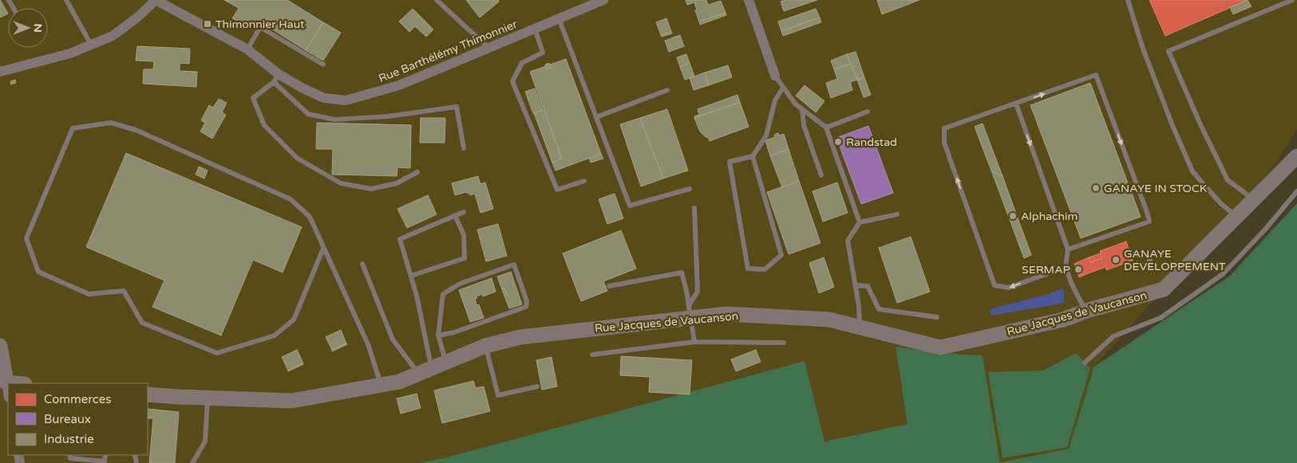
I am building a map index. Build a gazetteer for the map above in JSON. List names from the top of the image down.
{
  "streets": {
    "street": ["Rue Barthélémy Thimonnier", "Rue Jacques de Vaucanson"]
  },
  "places": {
    "transit": ["Thimonnier Haut"],
    "other": [
      "Randstad",
      "GANAYE IN STOCK",
      "Alphachim",
      "GANAYE DEVELOPPEMENT",
      "SERMAP"
    ]
  },
  "legend": ["Commerces", "Bureaux", "Industrie"],
  "north": "right"
}
